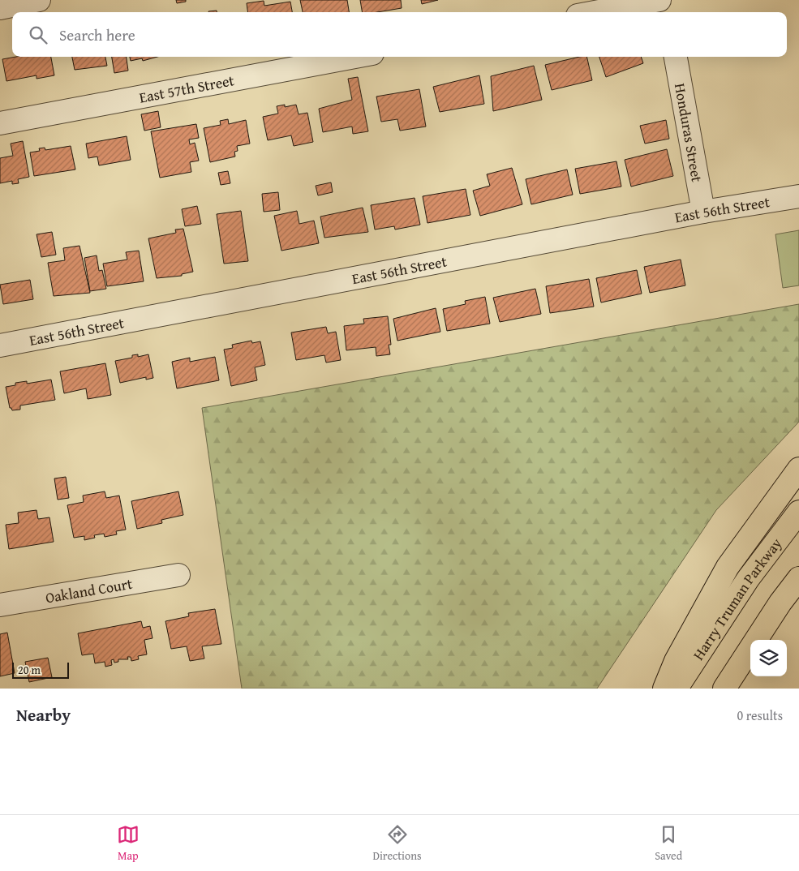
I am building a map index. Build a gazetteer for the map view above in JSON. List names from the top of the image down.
{
  "streets": {
    "highway": ["Harry Truman Parkway"],
    "street": [
      "East 57th Street",
      "Honduras Street",
      "East 56th Street",
      "Oakland Court"
    ]
  },
  "crossings": [
    ["Honduras Street", "East 56th Street"]
  ],
  "scale_bar": "20 m",
  "page": {
    "search": "Search here",
    "scale": "20 m",
    "heading": ["Nearby", "0 results"],
    "nav": ["Map", "Directions", "Saved"]
  }
}
